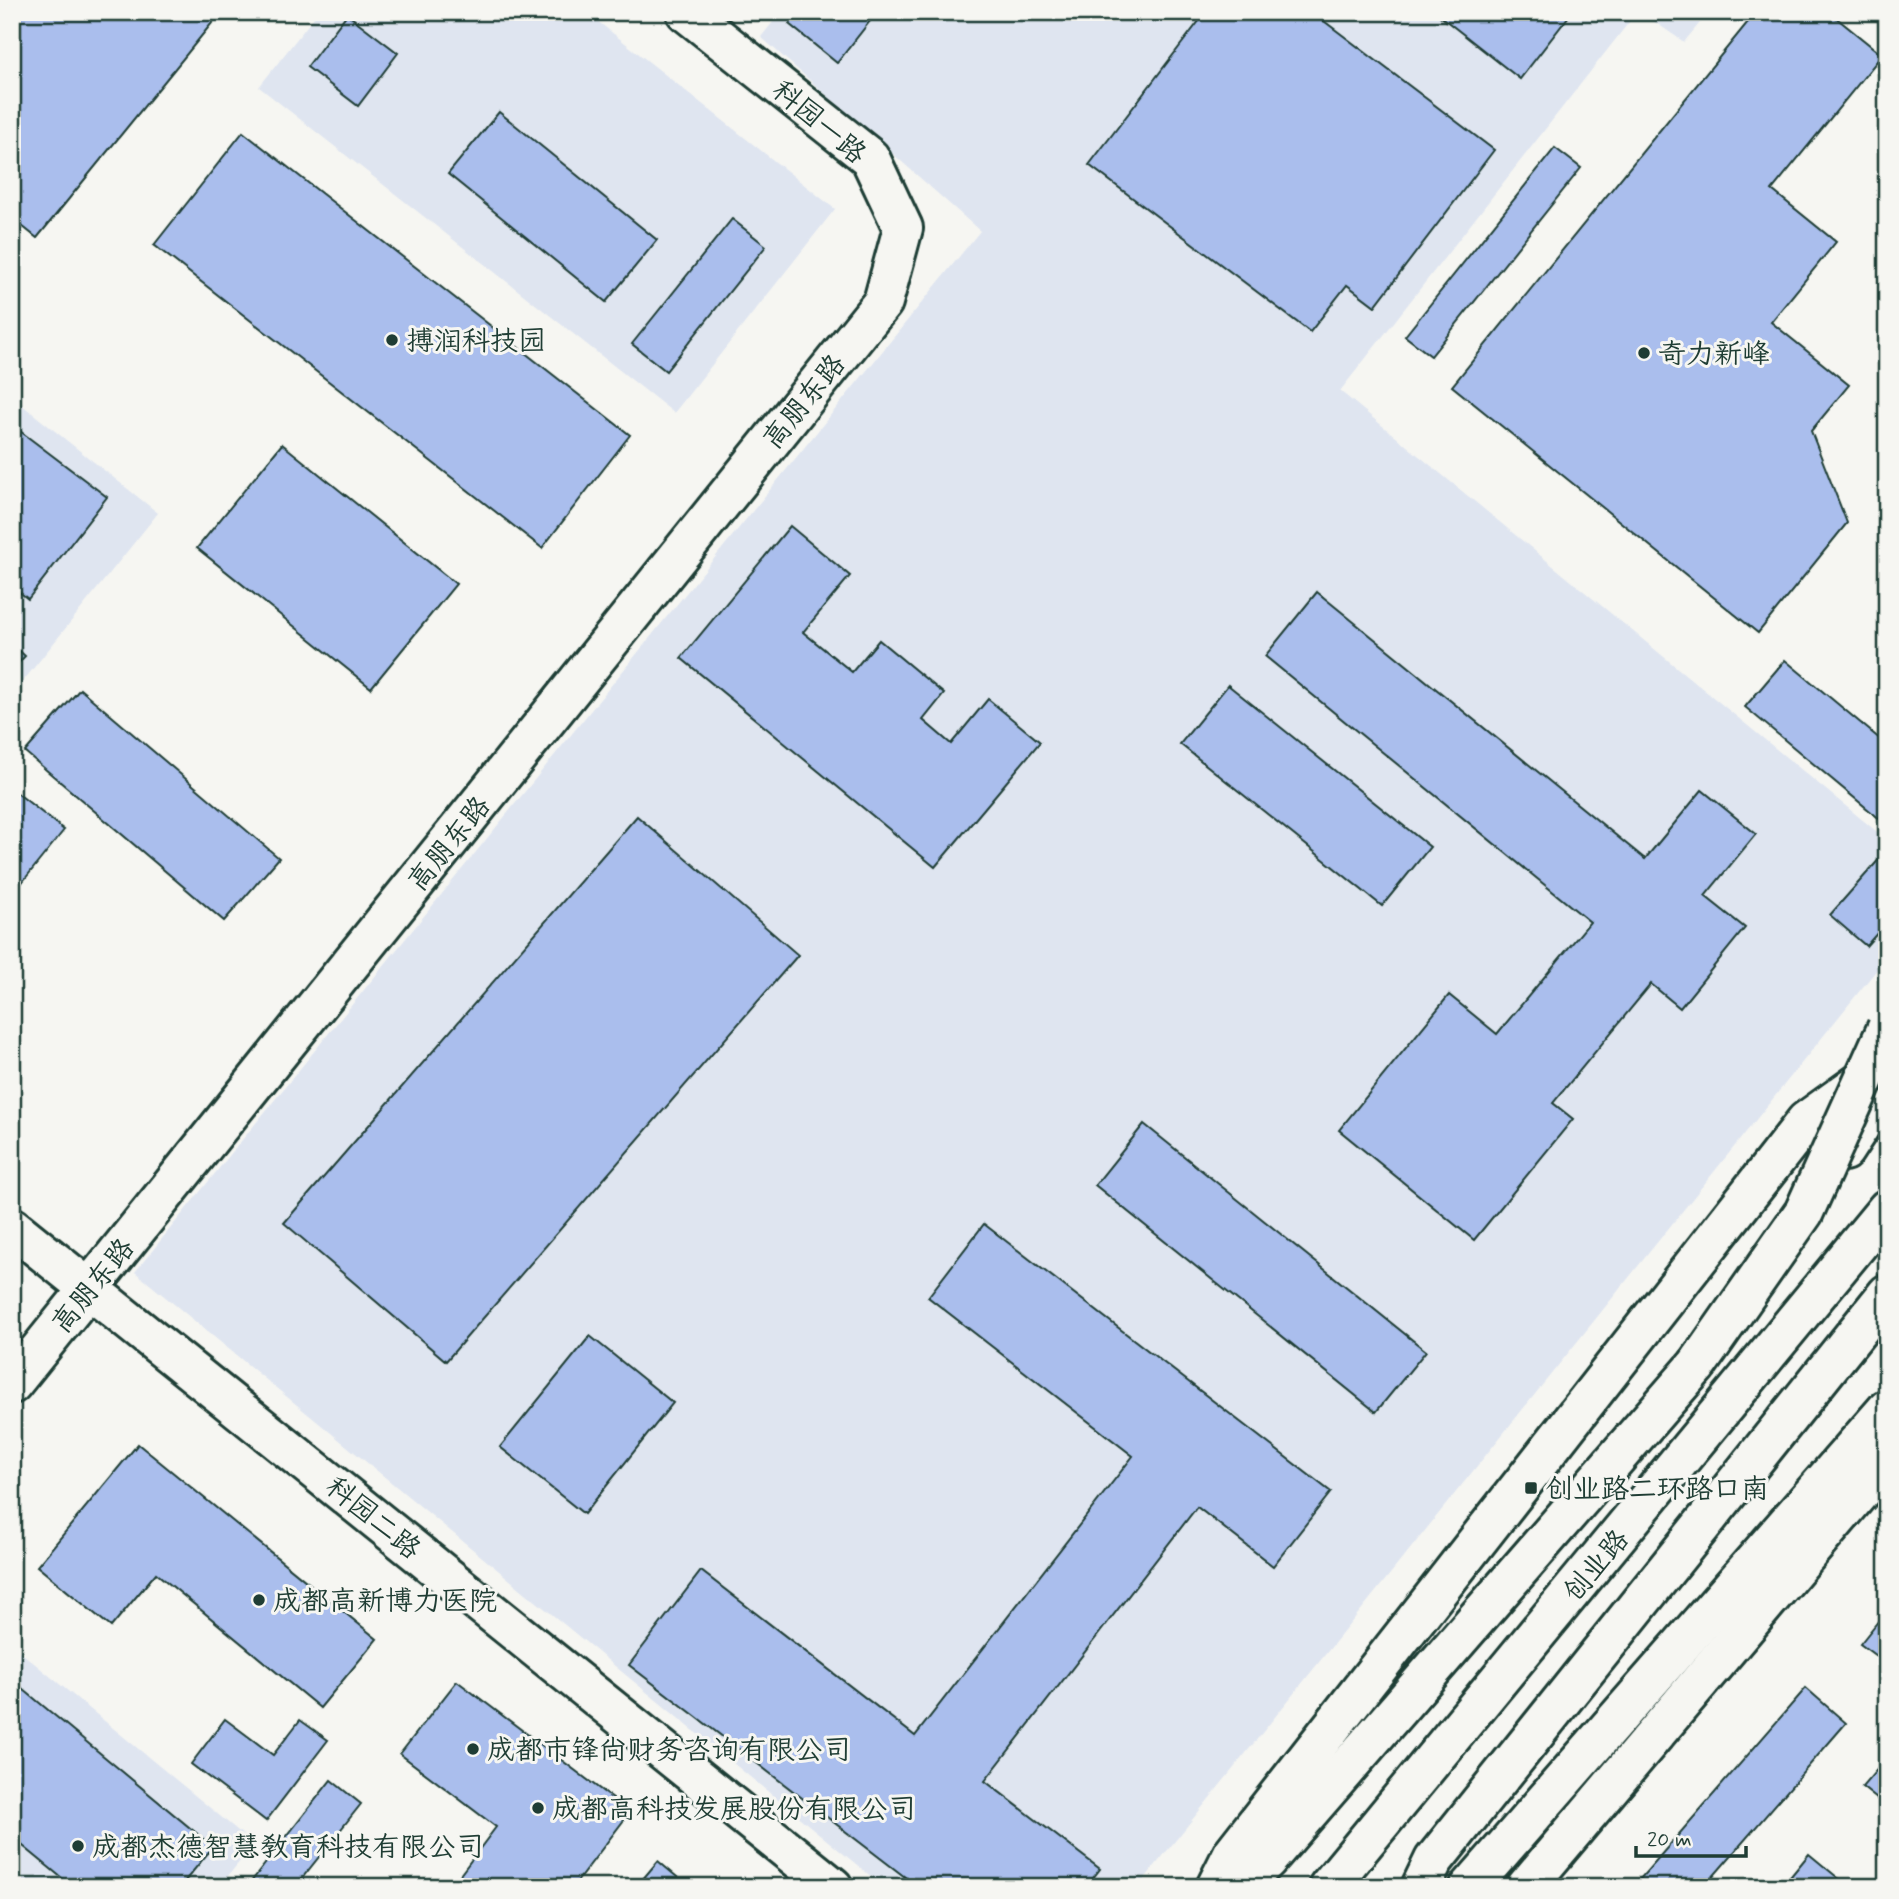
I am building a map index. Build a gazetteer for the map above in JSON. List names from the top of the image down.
{
  "streets": {
    "main road": [
      "科园一路",
      "高朋东路",
      "科园二路",
      "创业路"
    ]
  },
  "crossings": [
    ["科园一路", "高朋东路"],
    ["高朋东路", "科园二路"]
  ],
  "places": {
    "other": [
      "搏润科技园",
      "奇力新峰",
      "成都高新博力医院",
      "成都市锋尚财务咨询有限公司",
      "成都高科技发展股份有限公司",
      "成都杰德智慧教育科技有限公司"
    ],
    "transit": ["创业路二环路口南"]
  },
  "scale_bar": "20 m"
}
